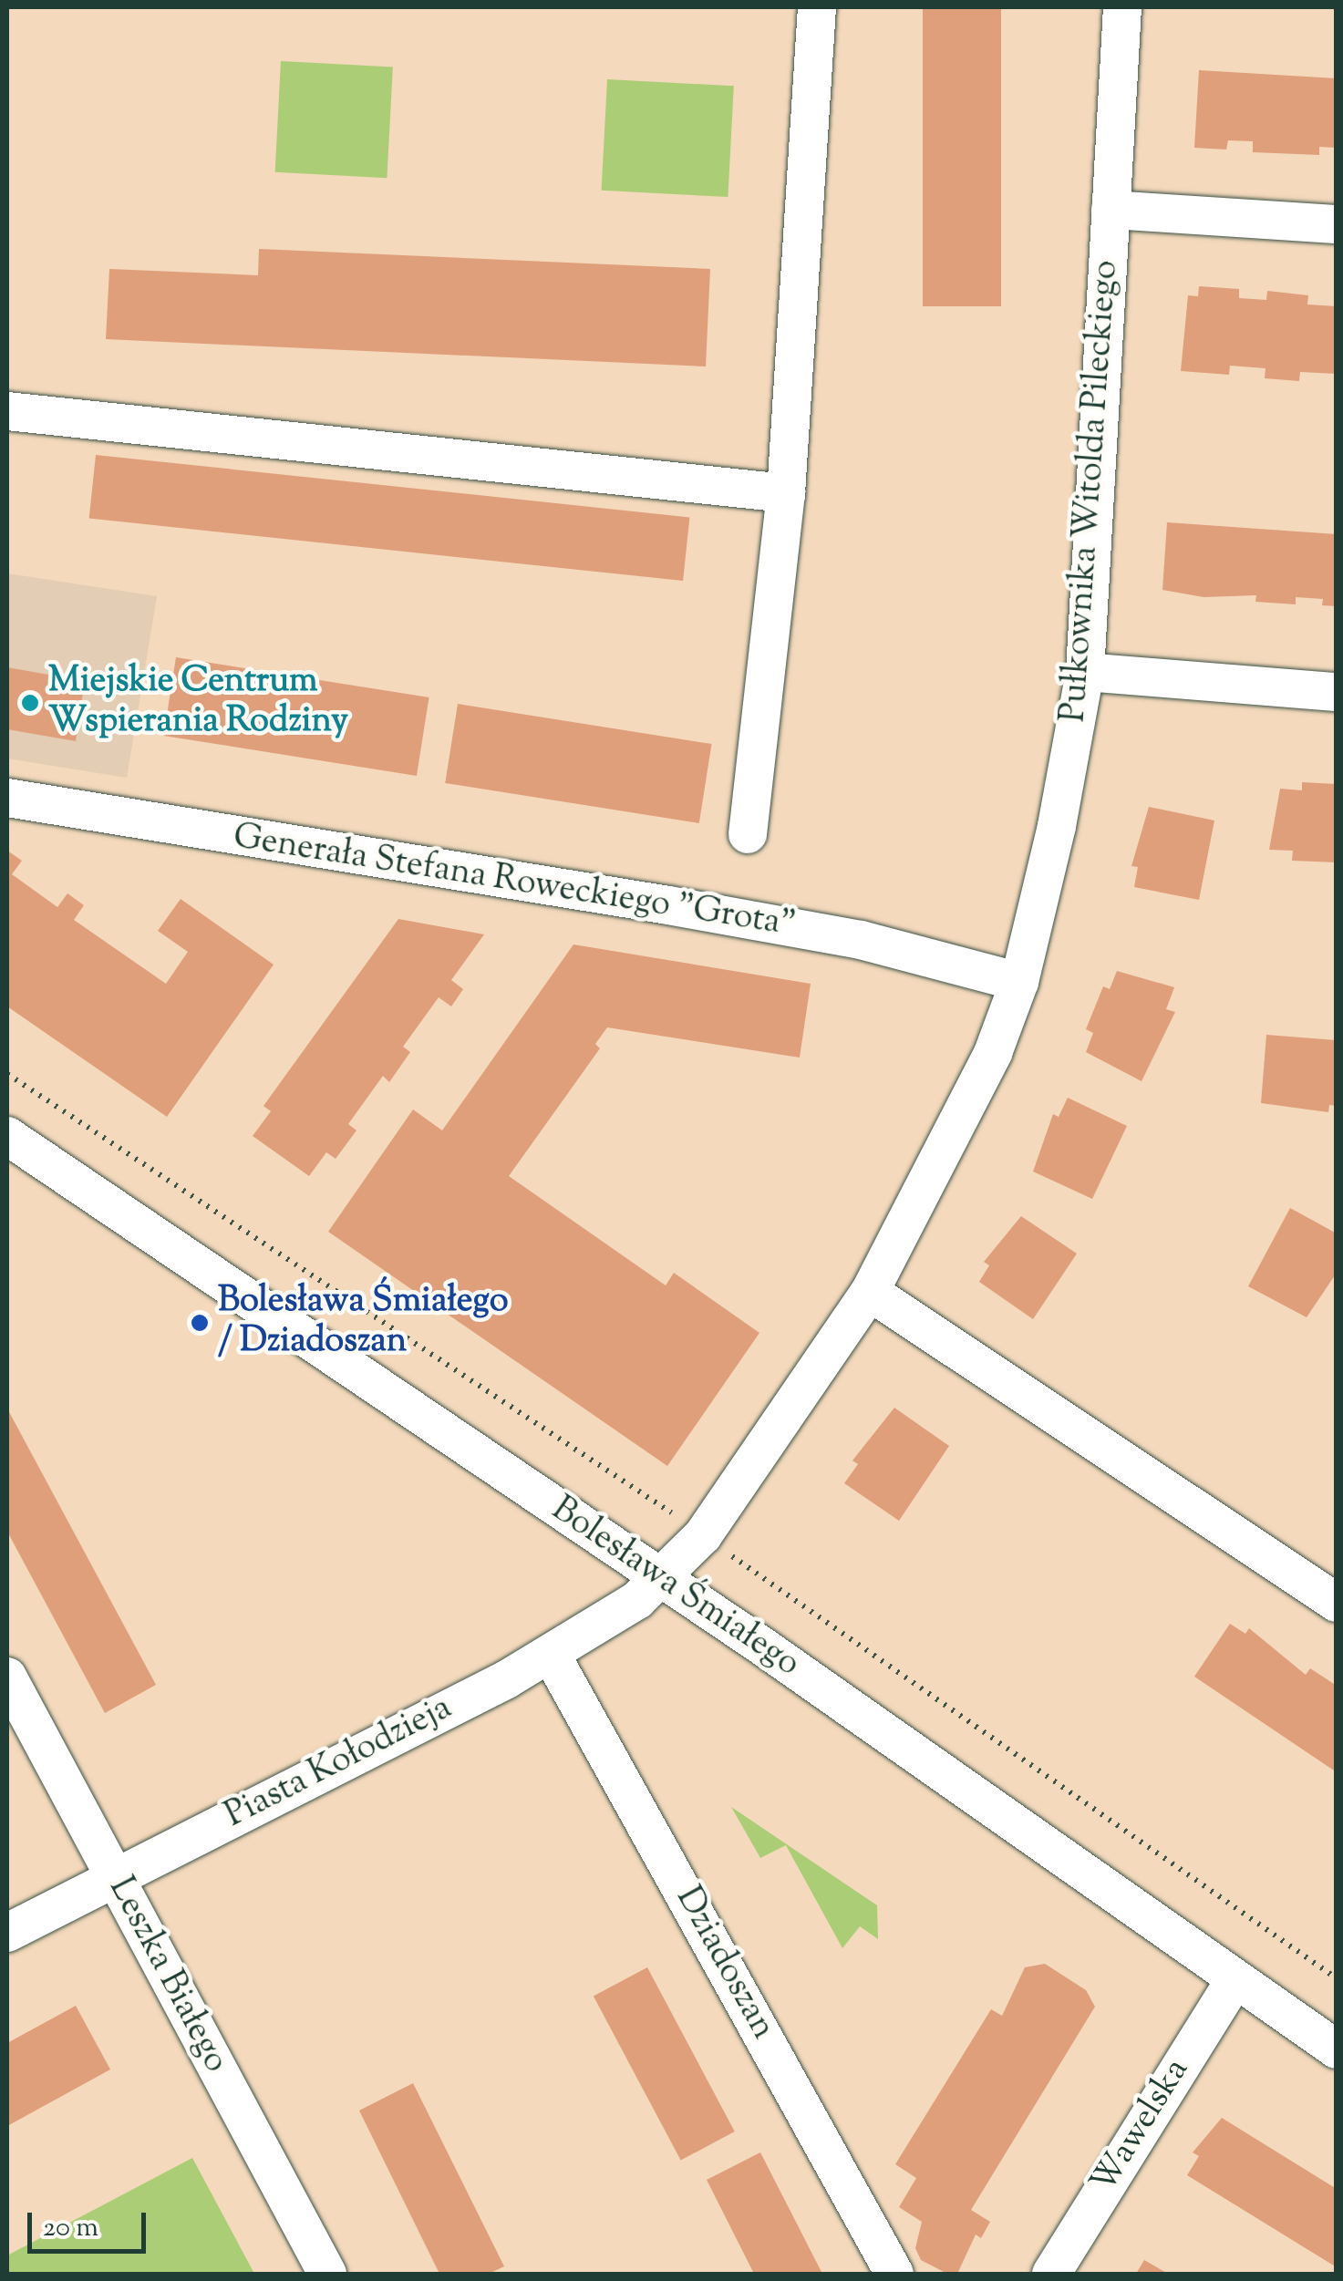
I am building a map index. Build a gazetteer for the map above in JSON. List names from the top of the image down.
{
  "streets": {
    "street": [
      "Pułkownika Witolda Pileckiego",
      "Generała Stefana Roweckiego \"Grota\"",
      "Bolesława Śmiałego",
      "Piasta Kołodzieja",
      "Dziadoszan",
      "Leszka Białego",
      "Wawelska"
    ]
  },
  "crossings": [
    ["Pułkownika Witolda Pileckiego", "Generała Stefana Roweckiego \"Grota\""],
    ["Pułkownika Witolda Pileckiego", "Bolesława Śmiałego"],
    ["Pułkownika Witolda Pileckiego", "Piasta Kołodzieja"],
    ["Bolesława Śmiałego", "Piasta Kołodzieja"],
    ["Bolesława Śmiałego", "Wawelska"],
    ["Piasta Kołodzieja", "Dziadoszan"],
    ["Piasta Kołodzieja", "Leszka Białego"]
  ],
  "places": ["Miejskie Centrum Wspierania Rodziny", "Bolesława Śmiałego / Dziadoszan"],
  "scale_bar": "20 m"
}
